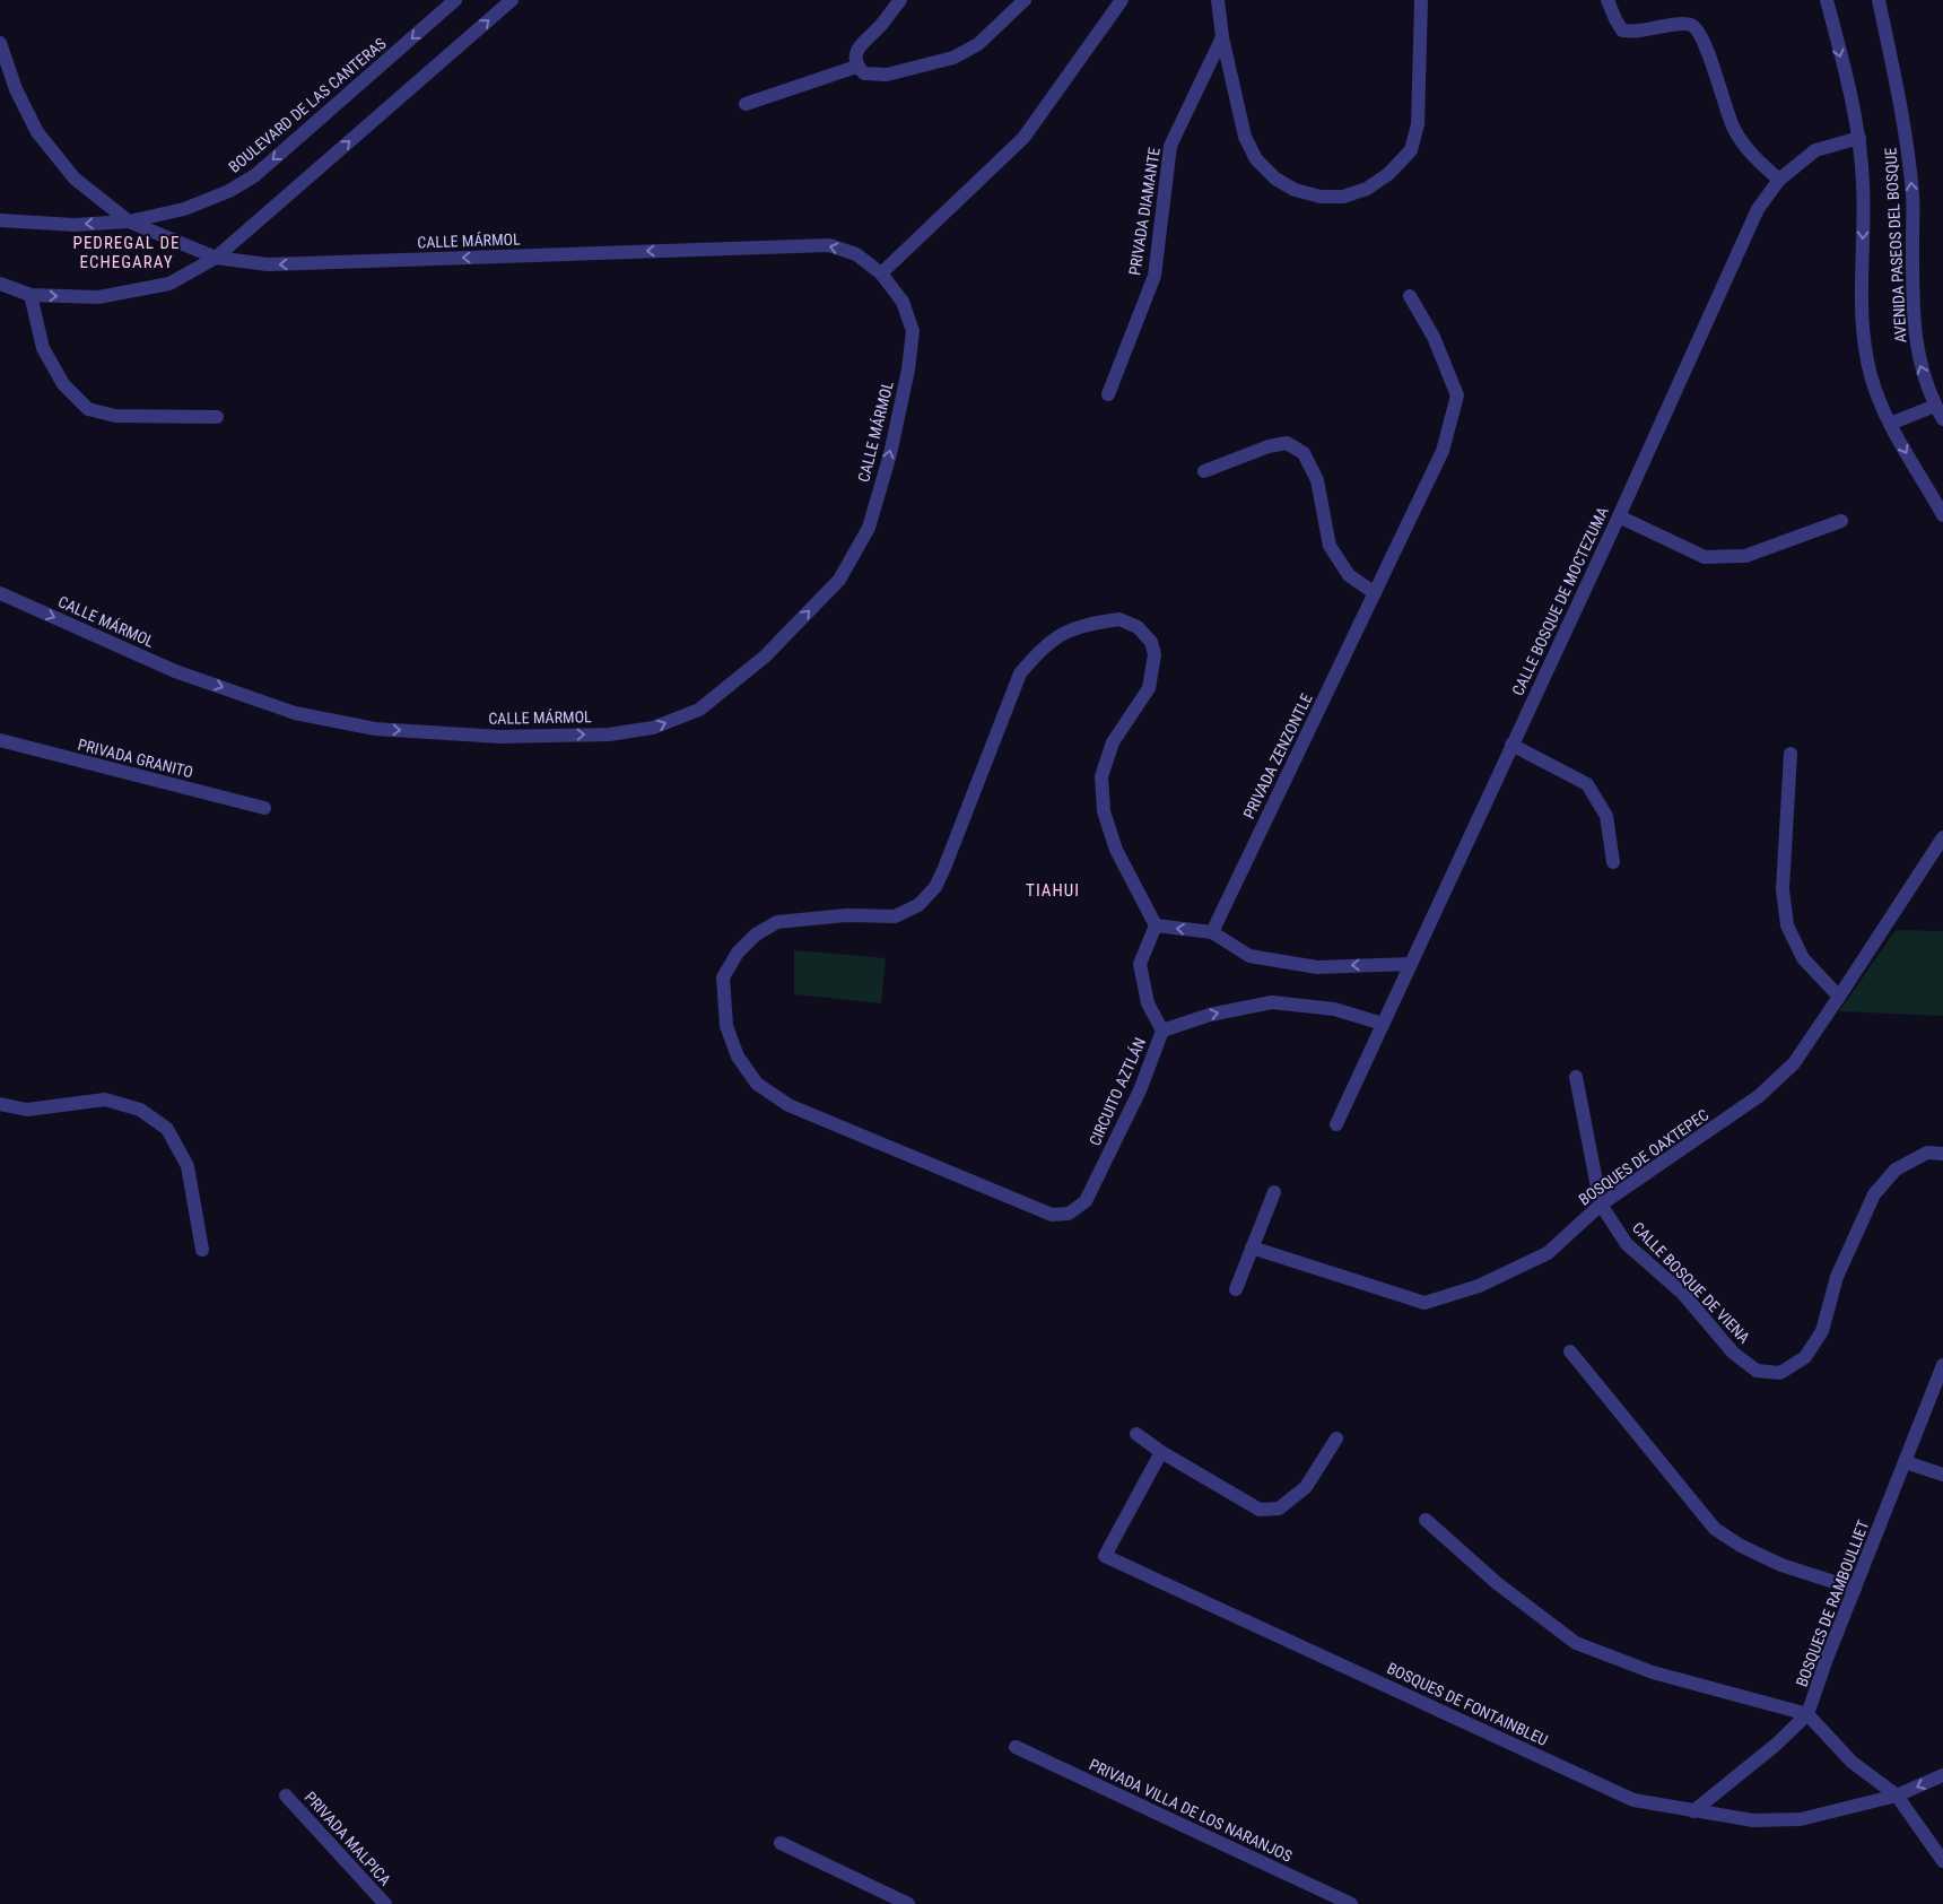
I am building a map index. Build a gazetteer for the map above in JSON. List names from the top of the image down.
{
  "streets": {
    "street": [
      "BOULEVARD DE LAS CANTERAS",
      "PRIVADA DIAMANTE",
      "CALLE MÁRMOL",
      "AVENIDA PASEOS DEL BOSQUE",
      "CALLE BOSQUE DE MOCTEZUMA",
      "PRIVADA ZENZONTLE",
      "PRIVADA GRANITO",
      "CIRCUITO AZTLÁN",
      "BOSQUES DE OAXTEPEC",
      "CALLE BOSQUE DE VIENA",
      "BOSQUES DE RAMBOULLIET",
      "BOSQUES DE FONTAINBLEU",
      "PRIVADA VILLA DE LOS NARANJOS",
      "PRIVADA MALPICA"
    ]
  },
  "crossings": [
    ["BOULEVARD DE LAS CANTERAS", "CALLE MÁRMOL"],
    ["AVENIDA PASEOS DEL BOSQUE", "CALLE BOSQUE DE MOCTEZUMA"],
    ["BOSQUES DE OAXTEPEC", "CALLE BOSQUE DE VIENA"],
    ["BOSQUES DE RAMBOULLIET", "BOSQUES DE FONTAINBLEU"]
  ],
  "districts": ["PEDREGAL DE ECHEGARAY", "TIAHUI"]
}
